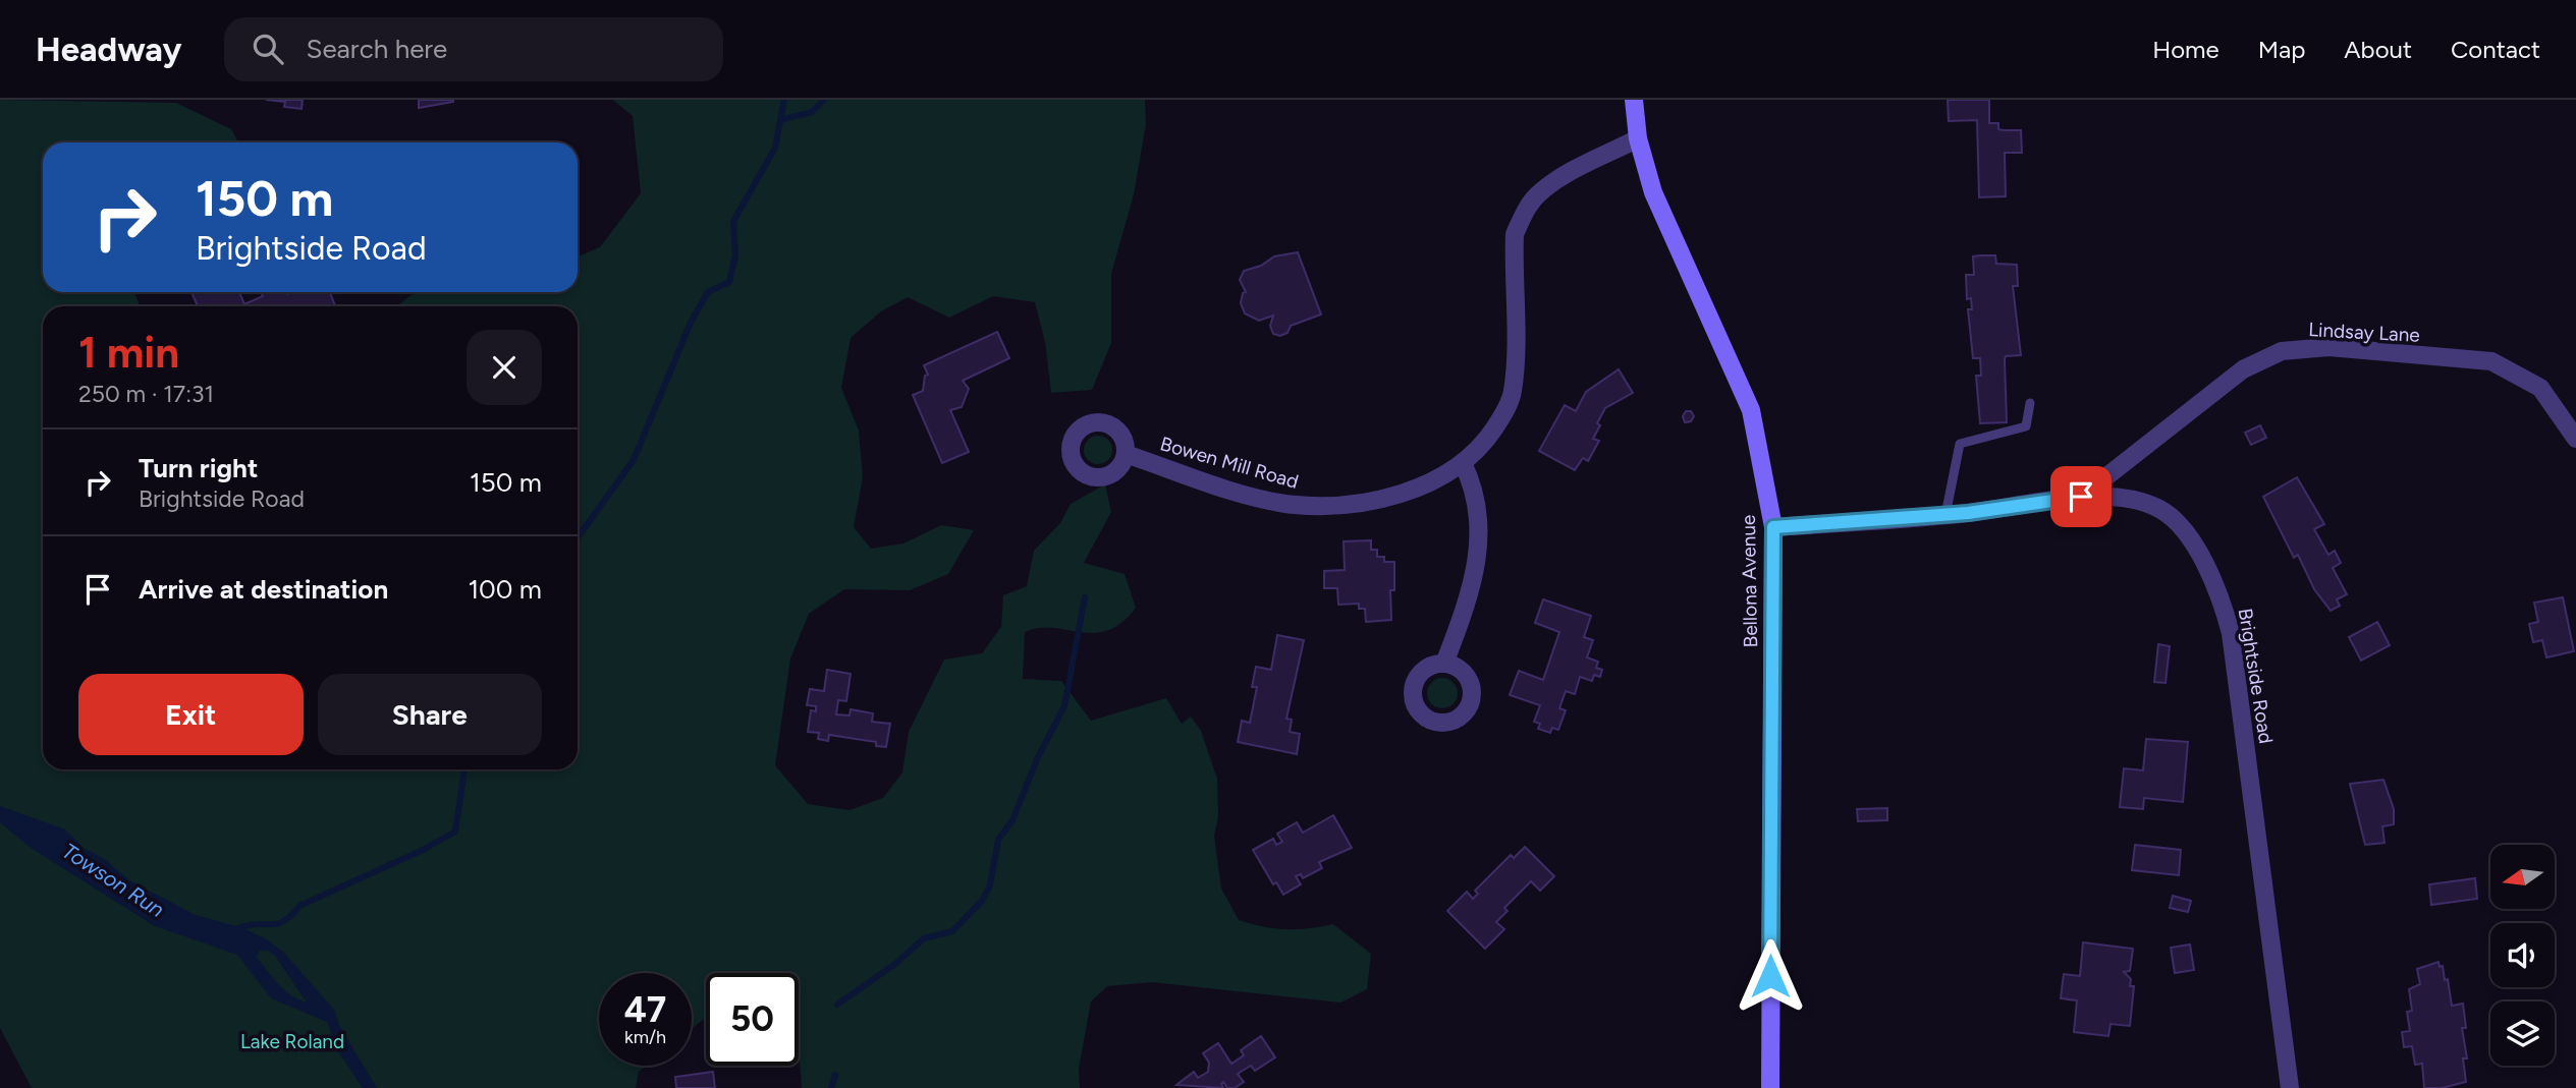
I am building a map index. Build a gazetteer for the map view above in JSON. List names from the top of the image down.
{
  "streets": {
    "main road": ["Bellona Avenue"],
    "street": ["Lindsay Lane", "Bowen Mill Road", "Brightside Road"]
  },
  "crossings": [
    ["Lindsay Lane", "Brightside Road"],
    ["Bowen Mill Road", "Bellona Avenue"],
    ["Bellona Avenue", "Brightside Road"]
  ],
  "water": ["Towson Run"],
  "parks": ["Lake Roland"],
  "north": "left",
  "page": {
    "header": "Headway",
    "search": "Search here",
    "nav": [
      "Home",
      "Map",
      "About",
      "Contact"
    ],
    "turn": ["150 m", "Brightside Road"],
    "heading": ["1 min", "250 m · 17:31"],
    "list": [
      {
        "name": "Turn right",
        "note": "Brightside Road",
        "value": "150 m"
      },
      {
        "name": "Arrive at destination",
        "value": "100 m"
      }
    ],
    "buttons": ["Exit", "Share"],
    "speed": "47 km/h",
    "limit": "50"
  }
}
